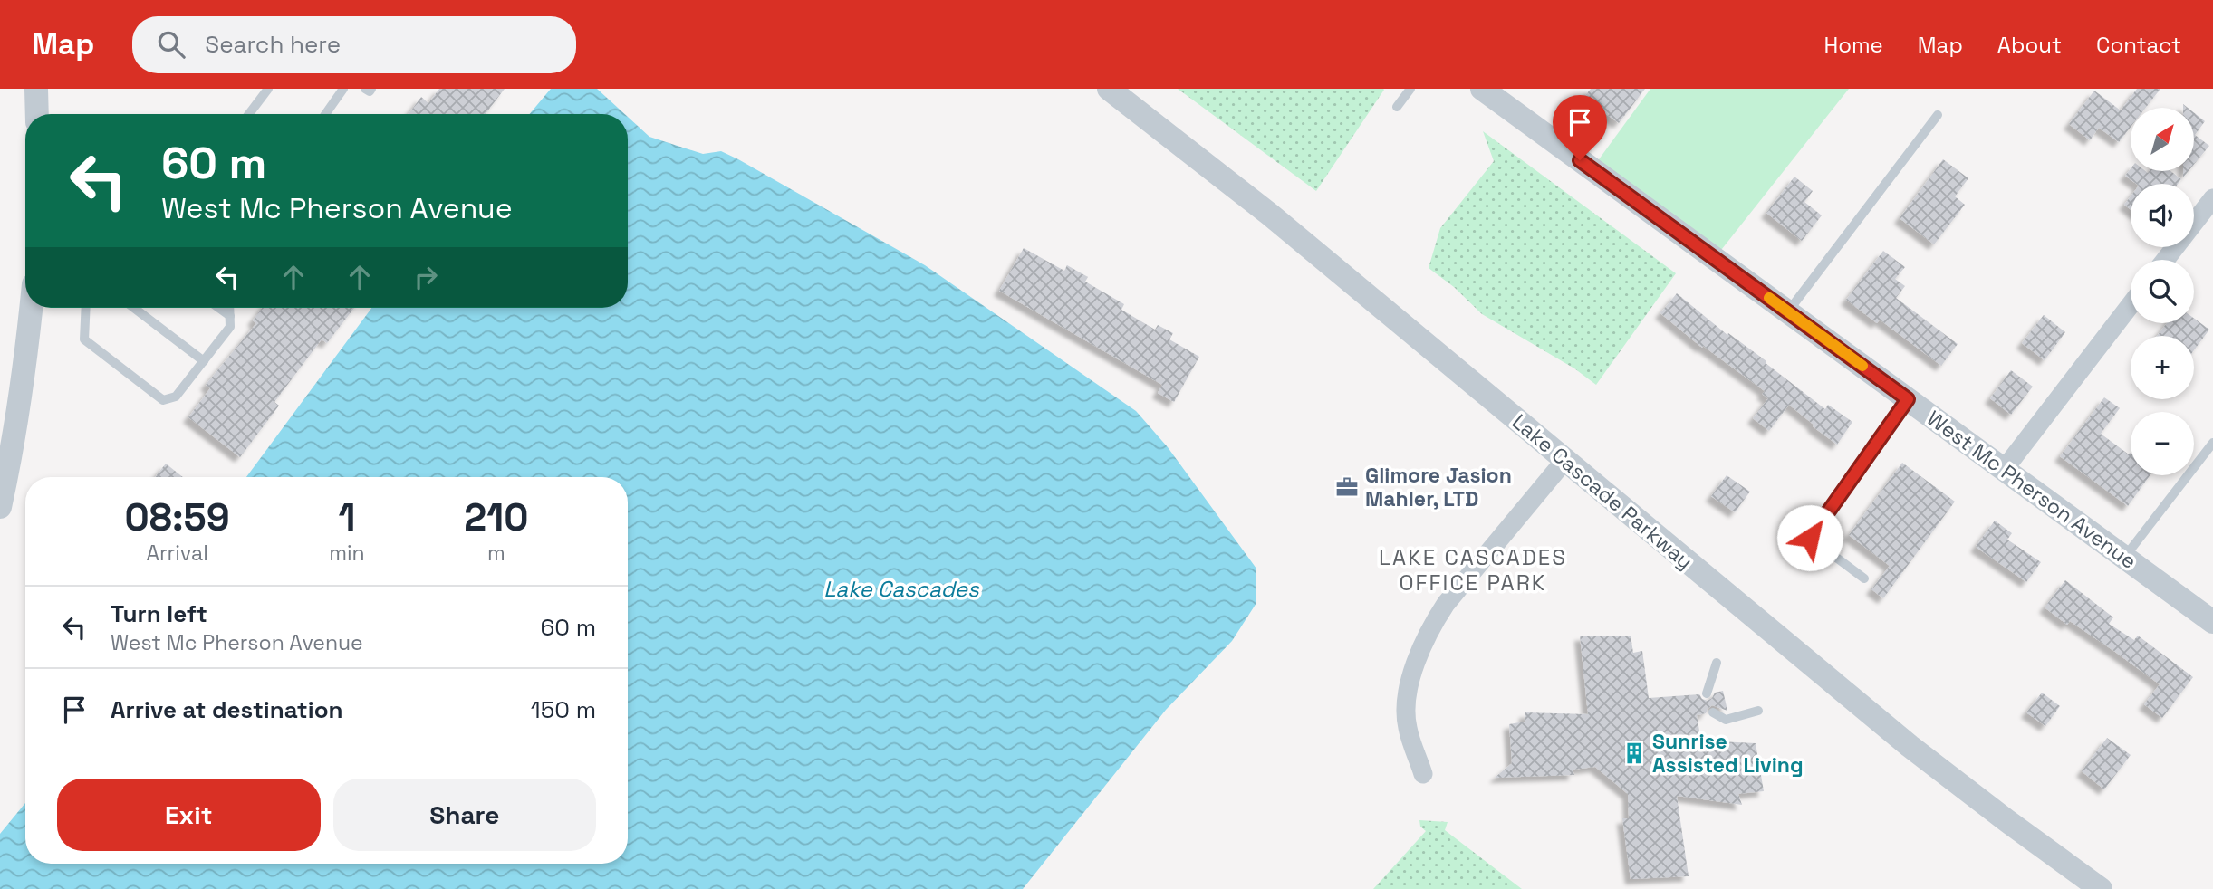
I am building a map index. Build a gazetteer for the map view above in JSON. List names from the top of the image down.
{
  "streets": {
    "street": ["West Mc Pherson Avenue", "Lake Cascade Parkway"]
  },
  "districts": ["LAKE CASCADES OFFICE PARK"],
  "water": ["Lake Cascades"],
  "places": {
    "office": ["Glimore Jasion Mahler, LTD"],
    "building": ["Sunrise Assisted Living"]
  },
  "north": "top right",
  "page": {
    "header": "Map",
    "search": "Search here",
    "nav": [
      "Home",
      "Map",
      "About",
      "Contact"
    ],
    "map_buttons": ["+", "−"],
    "turn": ["60 m", "West Mc Pherson Avenue"],
    "eta": [
      "08:59",
      "Arrival",
      "1",
      "min",
      "210",
      "m"
    ],
    "list": [
      {
        "name": "Turn left",
        "note": "West Mc Pherson Avenue",
        "value": "60 m"
      },
      {
        "name": "Arrive at destination",
        "value": "150 m"
      }
    ],
    "buttons": ["Exit", "Share"]
  }
}
